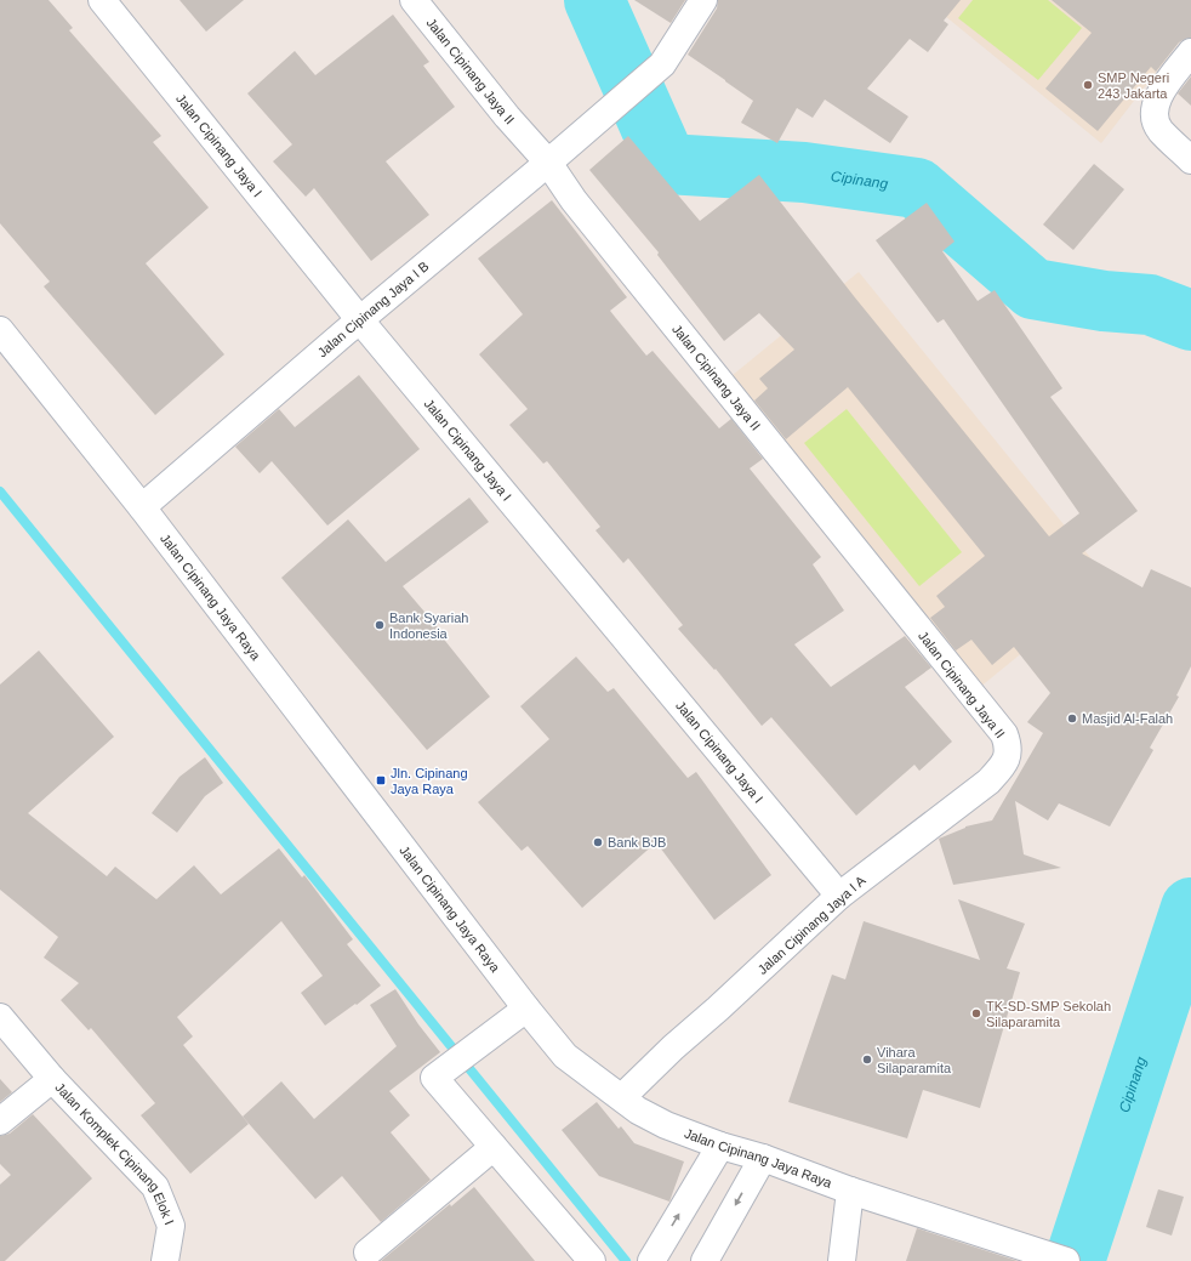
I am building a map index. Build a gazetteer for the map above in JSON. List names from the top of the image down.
{
  "streets": {
    "street": [
      "Jalan Cipinang Jaya II",
      "Jalan Cipinang Jaya I",
      "Jalan Cipinang Jaya I B",
      "Jalan Cipinang Jaya Raya",
      "Jalan Cipinang Jaya I A",
      "Jalan Komplek Cipinang Elok I"
    ]
  },
  "crossings": [
    ["Jalan Cipinang Jaya II", "Jalan Cipinang Jaya I B"],
    ["Jalan Cipinang Jaya II", "Jalan Cipinang Jaya I A"],
    ["Jalan Cipinang Jaya I", "Jalan Cipinang Jaya I B"],
    ["Jalan Cipinang Jaya I", "Jalan Cipinang Jaya I A"],
    ["Jalan Cipinang Jaya I B", "Jalan Cipinang Jaya Raya"],
    ["Jalan Cipinang Jaya Raya", "Jalan Cipinang Jaya I A"]
  ],
  "water": ["Cipinang"],
  "places": {
    "other": [
      "SMP Negeri 243 Jakarta",
      "Bank Syariah Indonesia",
      "Masjid Al-Falah",
      "Bank BJB",
      "TK-SD-SMP Sekolah Silaparamita",
      "Vihara Silaparamita"
    ],
    "transit": ["Jln. Cipinang Jaya Raya"]
  }
}
